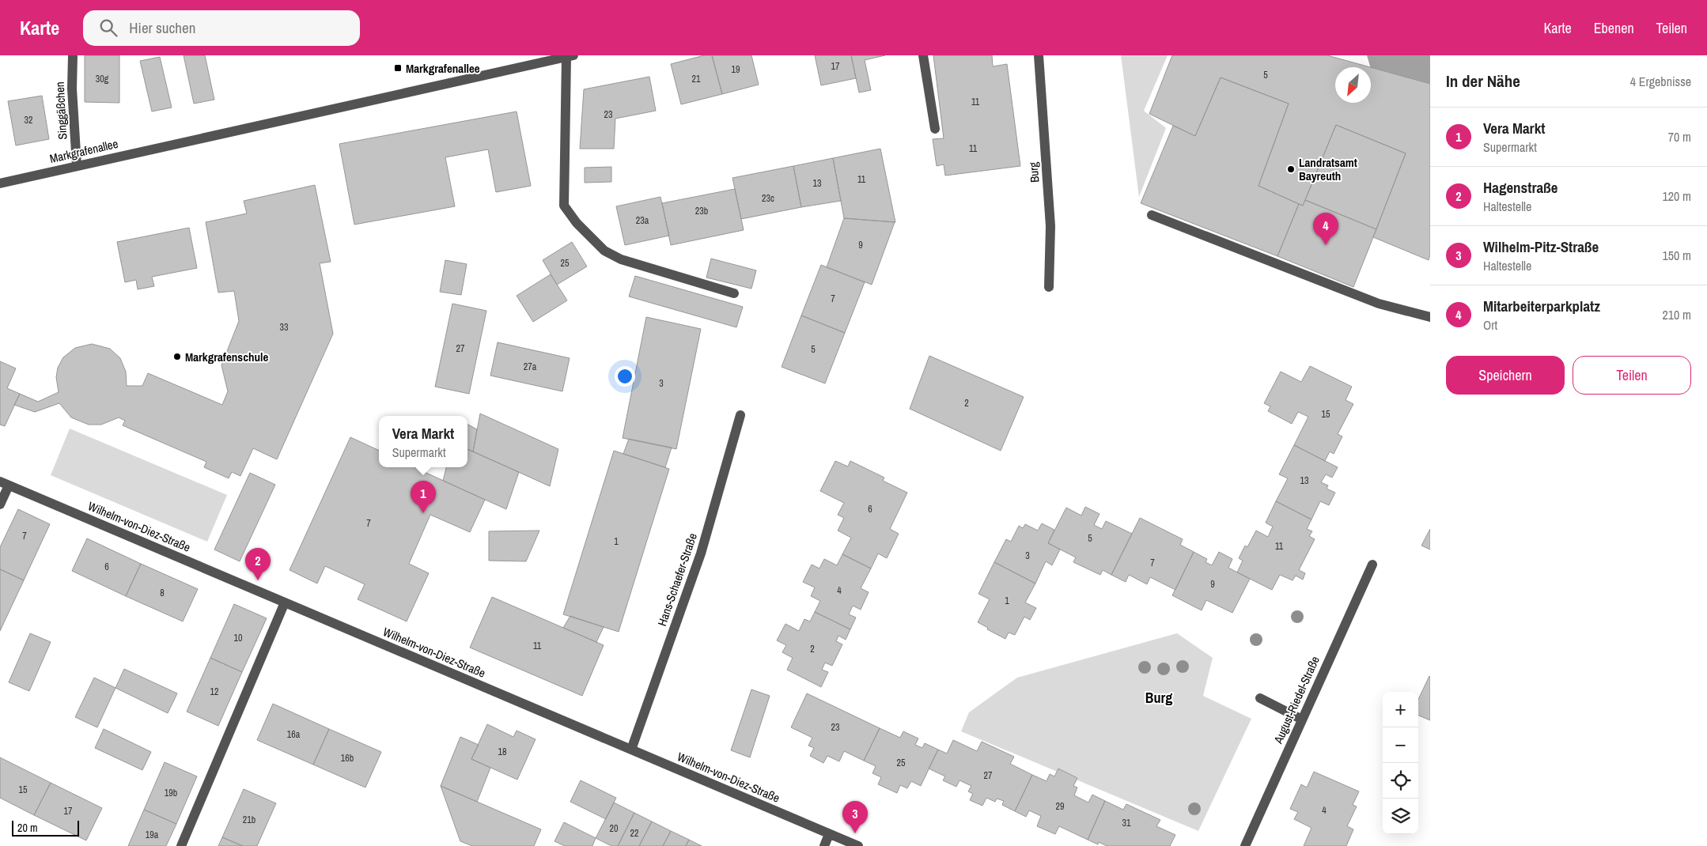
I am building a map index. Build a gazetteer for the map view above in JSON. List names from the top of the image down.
{
  "streets": {
    "street": [
      "Singgäßchen",
      "Markgrafenallee",
      "Burg",
      "Wilhelm-von-Diez-Straße",
      "Hans-Schaefer-Straße",
      "August-Riedel-Straße"
    ]
  },
  "crossings": [
    ["Singgäßchen", "Markgrafenallee"],
    ["Wilhelm-von-Diez-Straße", "Hans-Schaefer-Straße"]
  ],
  "districts": ["Burg"],
  "places": {
    "transit": ["Markgrafenallee"],
    "other": ["Landratsamt Bayreuth", "Markgrafenschule"]
  },
  "house_numbers": [
    "17",
    "19",
    "5",
    "30g",
    "21",
    "11",
    "23",
    "32",
    "11",
    "11",
    "13",
    "23c",
    "23b",
    "23a",
    "9",
    "25",
    "7",
    "33",
    "27",
    "5",
    "27a",
    "3",
    "2",
    "15",
    "13",
    "6",
    "7",
    "7",
    "5",
    "1",
    "11",
    "3",
    "7",
    "6",
    "9",
    "4",
    "8",
    "1",
    "10",
    "11",
    "2",
    "12",
    "23",
    "16a",
    "18",
    "16b",
    "25",
    "27",
    "15",
    "19b",
    "29",
    "4",
    "17",
    "21b",
    "31",
    "20",
    "22",
    "19a"
  ],
  "scale_bar": "20 m",
  "north": "bottom left",
  "page": {
    "header": "Karte",
    "search": "Hier suchen",
    "nav": ["Karte", "Ebenen", "Teilen"],
    "heading": ["In der Nähe", "4 Ergebnisse"],
    "list": [
      {
        "mark": "1",
        "name": "Vera Markt",
        "note": "Supermarkt",
        "value": "70 m"
      },
      {
        "mark": "2",
        "name": "Hagenstraße",
        "note": "Haltestelle",
        "value": "120 m"
      },
      {
        "mark": "3",
        "name": "Wilhelm-Pitz-Straße",
        "note": "Haltestelle",
        "value": "150 m"
      },
      {
        "mark": "4",
        "name": "Mitarbeiterparkplatz",
        "note": "Ort",
        "value": "210 m"
      }
    ],
    "pins": [
      "4",
      "1",
      "2",
      "3"
    ],
    "buttons": ["Speichern", "Teilen"],
    "popup": ["Vera Markt", "Supermarkt"],
    "map_buttons": ["+", "−"],
    "scale": "20 m"
  }
}
